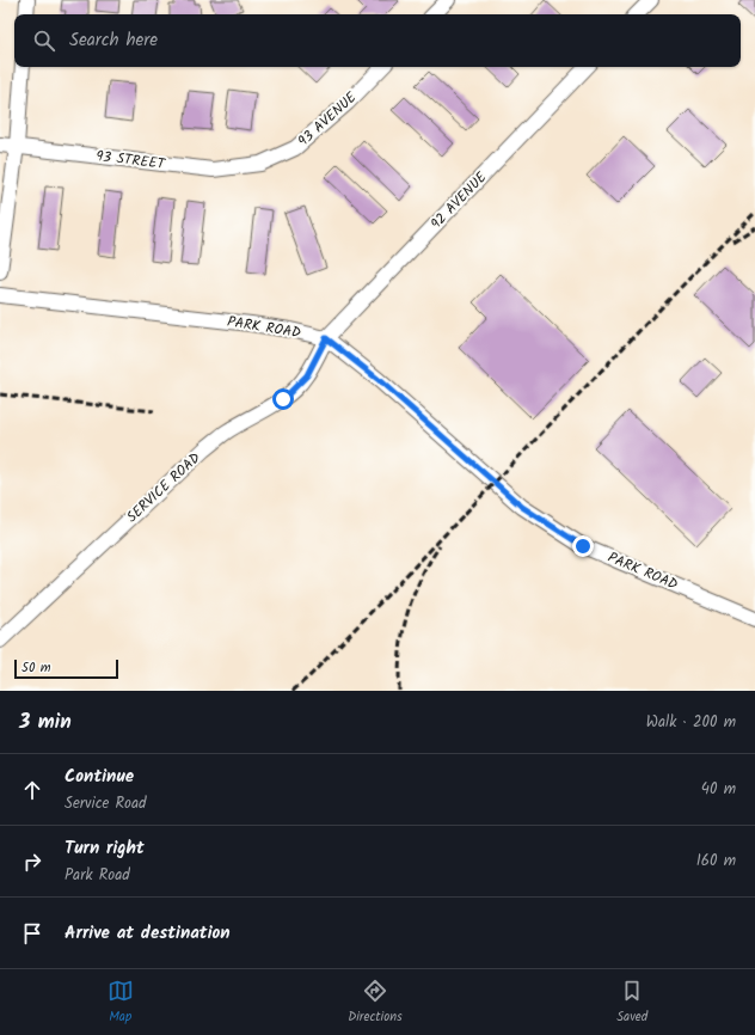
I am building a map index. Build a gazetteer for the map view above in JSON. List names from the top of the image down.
{
  "streets": {
    "street": [
      "93 AVENUE",
      "93 STREET",
      "92 AVENUE",
      "PARK ROAD",
      "SERVICE ROAD"
    ]
  },
  "crossings": [
    ["93 AVENUE", "93 STREET"],
    ["92 AVENUE", "PARK ROAD"],
    ["92 AVENUE", "SERVICE ROAD"],
    ["PARK ROAD", "SERVICE ROAD"]
  ],
  "scale_bar": "50 m",
  "page": {
    "search": "Search here",
    "scale": "50 m",
    "heading": ["3 min", "Walk · 200 m"],
    "list": [
      ["Continue", "Service Road", "40 m"],
      ["Turn right", "Park Road", "160 m"],
      "Arrive at destination"
    ],
    "nav": ["Map", "Directions", "Saved"]
  }
}
